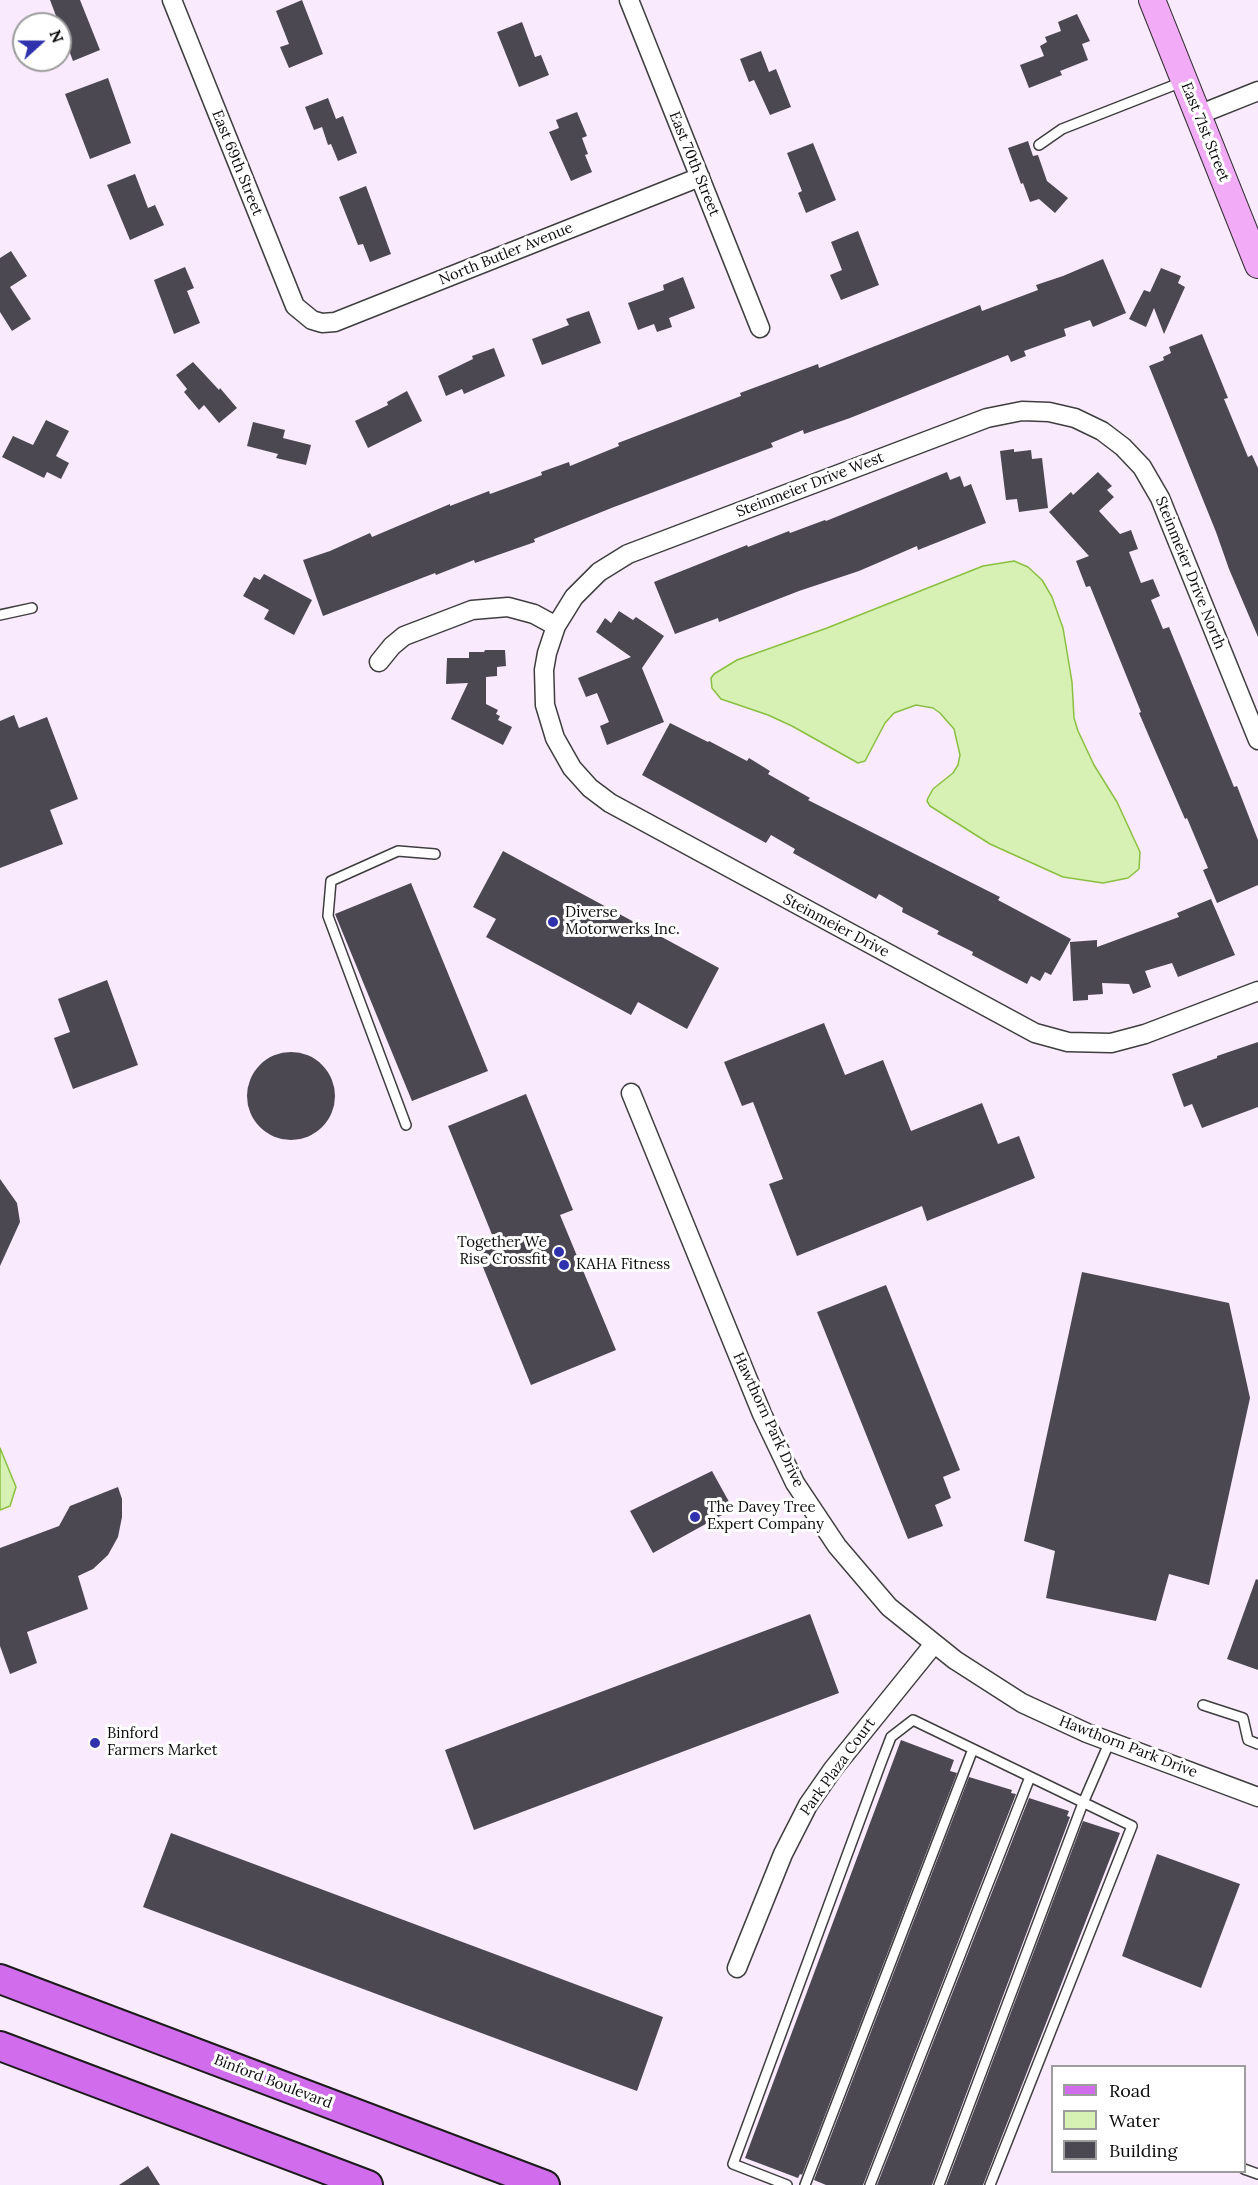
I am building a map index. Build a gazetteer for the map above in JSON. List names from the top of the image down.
{
  "streets": {
    "main road": ["East 71st Street", "Binford Boulevard"],
    "street": [
      "East 69th Street",
      "East 70th Street",
      "North Butler Avenue",
      "Steinmeier Drive West",
      "Steinmeier Drive North",
      "Steinmeier Drive",
      "Hawthorn Park Drive",
      "Park Plaza Court"
    ]
  },
  "crossings": [
    ["East 69th Street", "North Butler Avenue"],
    ["East 70th Street", "North Butler Avenue"],
    ["Steinmeier Drive West", "Steinmeier Drive North"],
    ["Steinmeier Drive West", "Steinmeier Drive"],
    ["Hawthorn Park Drive", "Park Plaza Court"]
  ],
  "places": [
    "Diverse Motorwerks Inc.",
    "Together We Rise Crossfit",
    "KAHA Fitness",
    "The Davey Tree Expert Company",
    "Binford Farmers Market"
  ],
  "legend": ["Road", "Water", "Building"],
  "north": "right"
}
